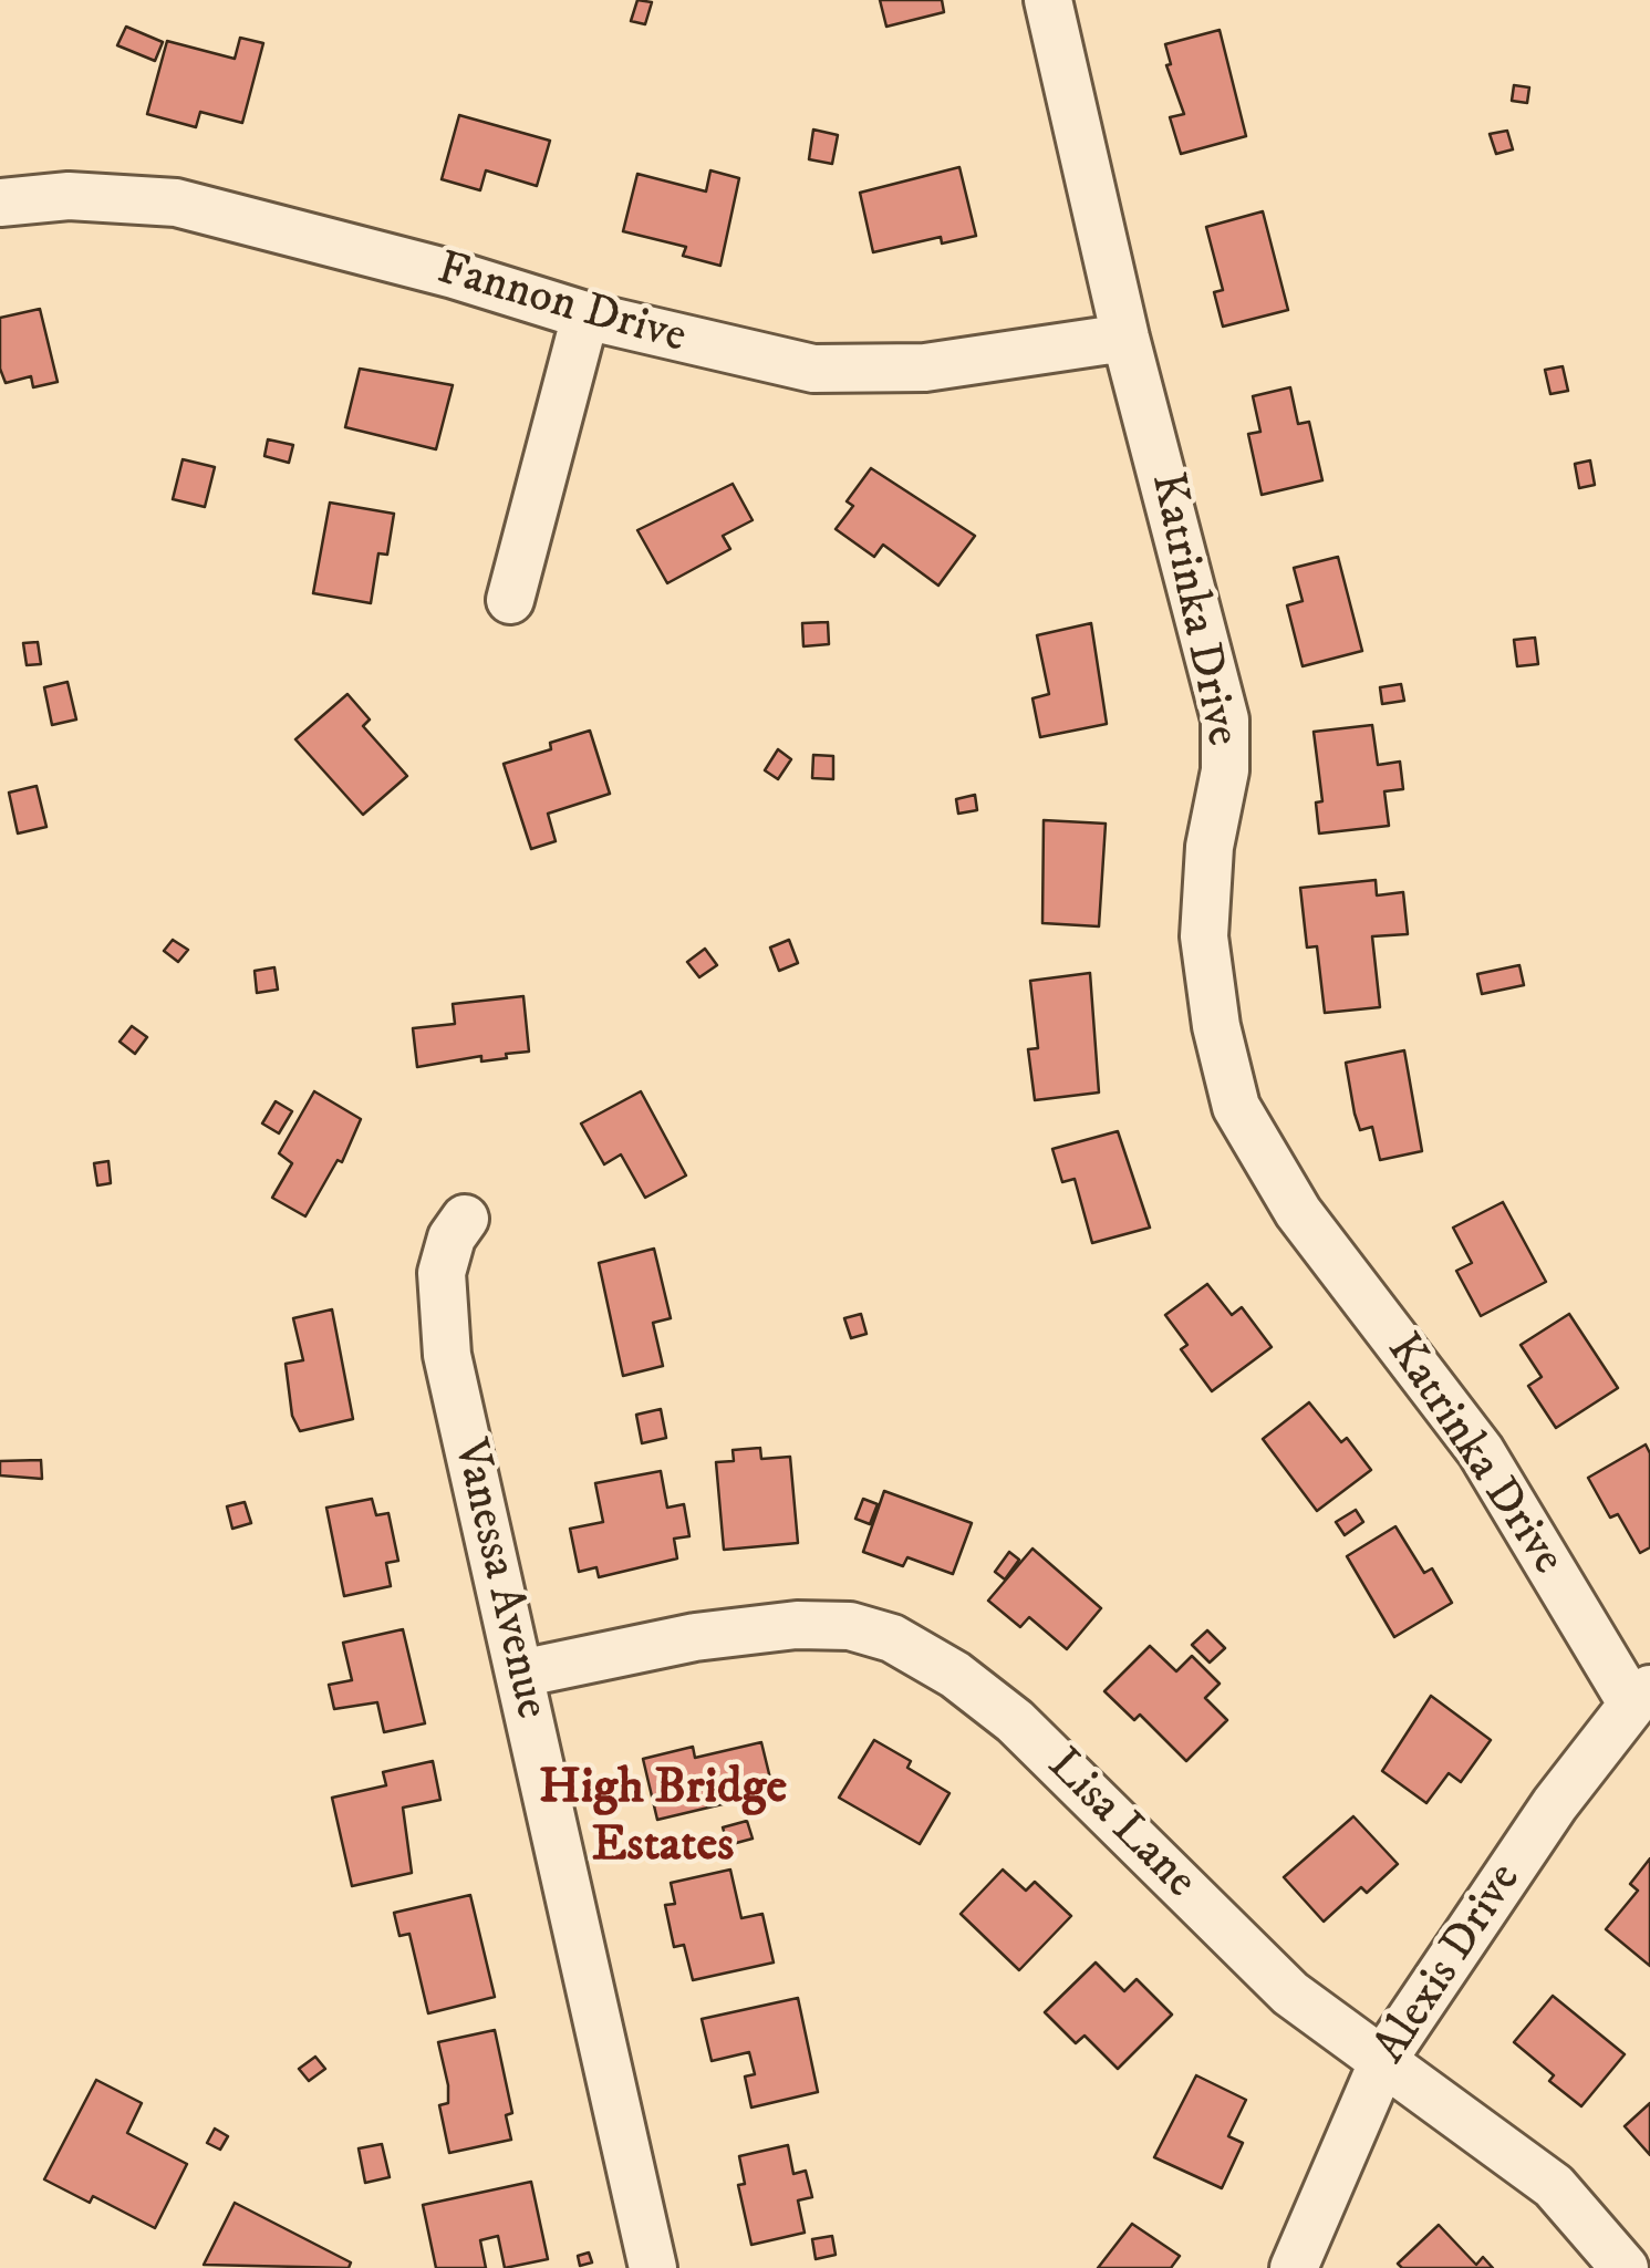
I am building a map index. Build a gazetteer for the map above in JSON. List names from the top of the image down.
{
  "streets": {
    "street": [
      "Fannon Drive",
      "Katrinka Drive",
      "Vanessa Avenue",
      "Lisa Lane",
      "Alexis Drive"
    ]
  },
  "crossings": [
    ["Fannon Drive", "Katrinka Drive"],
    ["Katrinka Drive", "Alexis Drive"],
    ["Vanessa Avenue", "Lisa Lane"],
    ["Lisa Lane", "Alexis Drive"]
  ],
  "districts": ["High Bridge Estates"]
}
